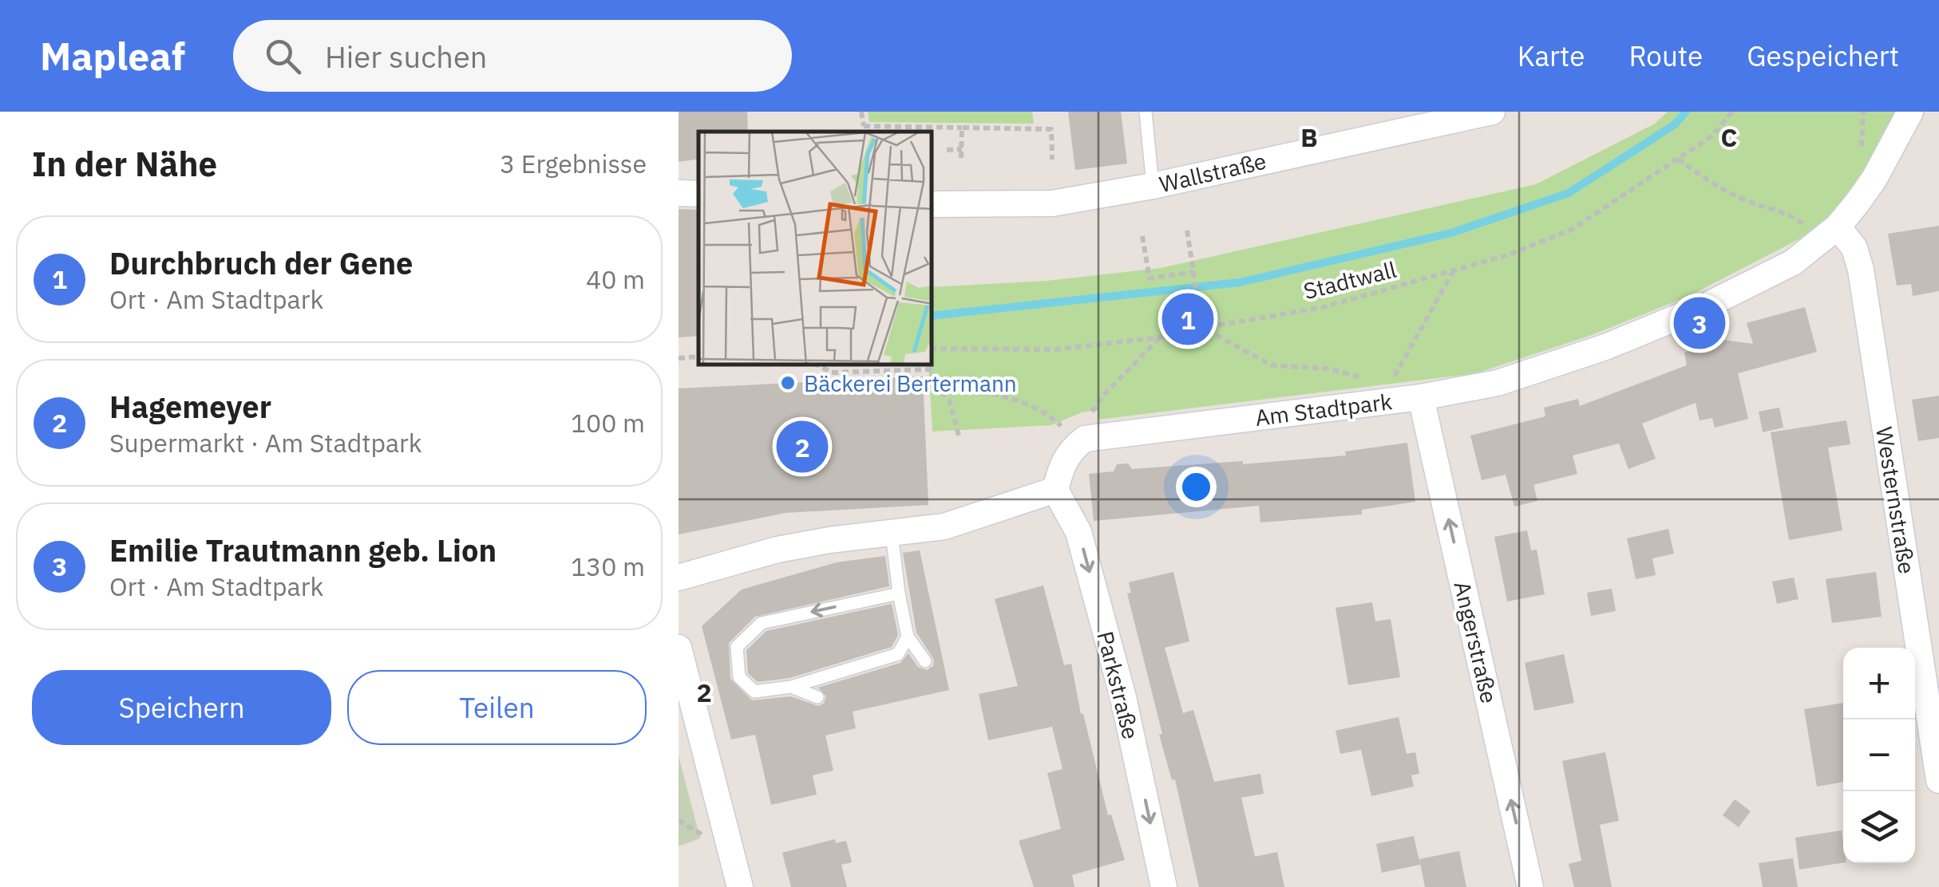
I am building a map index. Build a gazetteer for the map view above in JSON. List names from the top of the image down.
{
  "streets": {
    "street": [
      "Wallstraße",
      "Am Stadtpark",
      "Westernstraße",
      "Angerstraße",
      "Parkstraße"
    ],
    "path": ["Stadtwall"]
  },
  "crossings": [
    ["Am Stadtpark", "Westernstraße"],
    ["Am Stadtpark", "Angerstraße"]
  ],
  "one_way": ["Angerstraße", "Parkstraße"],
  "places": ["Bäckerei Bertermann"],
  "page": {
    "header": "Mapleaf",
    "search": "Hier suchen",
    "nav": ["Karte", "Route", "Gespeichert"],
    "heading": ["In der Nähe", "3 Ergebnisse"],
    "list": [
      {
        "mark": "1",
        "name": "Durchbruch der Gene",
        "note": "Ort · Am Stadtpark",
        "value": "40 m"
      },
      {
        "mark": "2",
        "name": "Hagemeyer",
        "note": "Supermarkt · Am Stadtpark",
        "value": "100 m"
      },
      {
        "mark": "3",
        "name": "Emilie Trautmann geb. Lion",
        "note": "Ort · Am Stadtpark",
        "value": "130 m"
      }
    ],
    "pins": ["1", "3", "2"],
    "buttons": ["Speichern", "Teilen"],
    "map_buttons": ["+", "−"]
  },
  "grid": {
    "columns": ["B", "C"],
    "rows": ["2"]
  }
}
